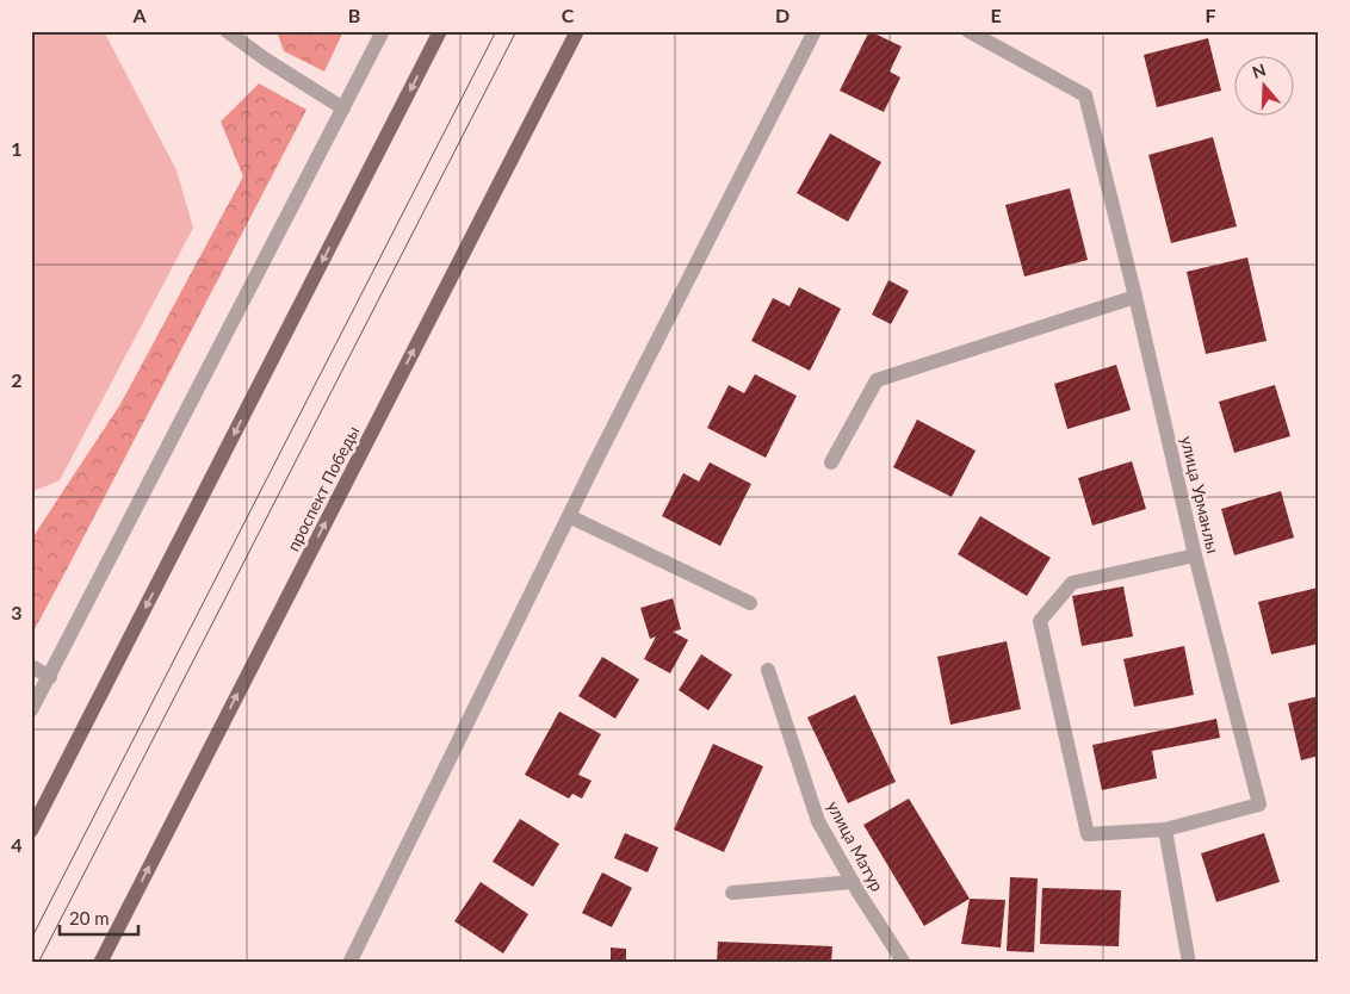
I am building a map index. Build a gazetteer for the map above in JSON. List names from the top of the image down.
{
  "streets": {
    "main road": ["проспект Победы"],
    "street": ["улица Урманлы", "улица Матур"]
  },
  "scale_bar": "20 m",
  "north": "top",
  "grid": {
    "columns": [
      "A",
      "B",
      "C",
      "D",
      "E",
      "F"
    ],
    "rows": [
      "1",
      "2",
      "3",
      "4"
    ]
  }
}
